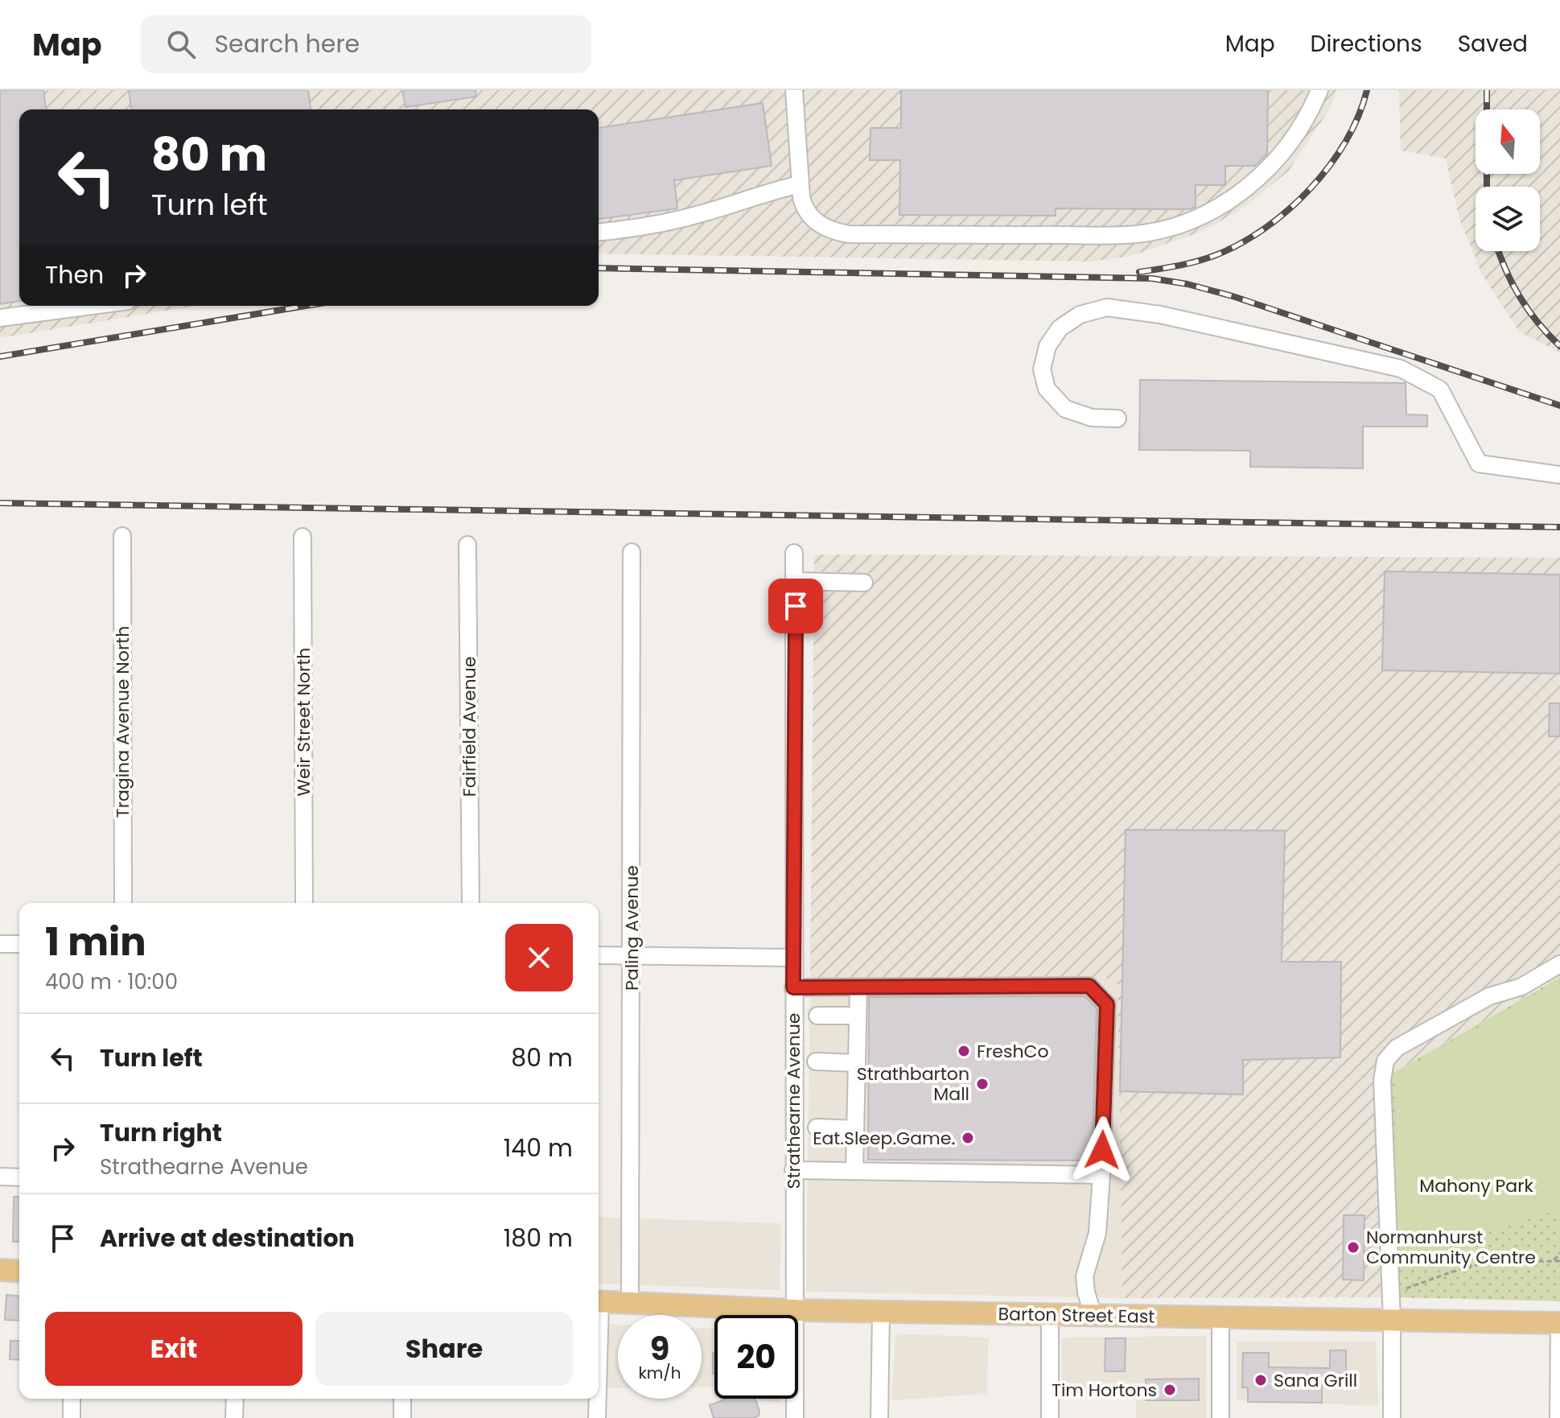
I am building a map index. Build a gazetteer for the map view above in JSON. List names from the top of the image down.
{
  "streets": {
    "main road": ["Barton Street East"],
    "street": [
      "Tragina Avenue North",
      "Weir Street North",
      "Fairfield Avenue",
      "Paling Avenue",
      "Strathearne Avenue"
    ]
  },
  "crossings": [
    ["Paling Avenue", "Barton Street East"],
    ["Strathearne Avenue", "Barton Street East"]
  ],
  "parks": ["Mahony Park"],
  "places": [
    "FreshCo",
    "Strathbarton Mall",
    "Eat.Sleep.Game.",
    "Normanhurst Community Centre",
    "Sana Grill",
    "Tim Hortons"
  ],
  "north": "top",
  "page": {
    "header": "Map",
    "search": "Search here",
    "nav": ["Map", "Directions", "Saved"],
    "turn": ["80 m", "Turn left"],
    "then": "Then",
    "heading": ["1 min", "400 m · 10:00"],
    "list": [
      {
        "name": "Turn left",
        "value": "80 m"
      },
      {
        "name": "Turn right",
        "note": "Strathearne Avenue",
        "value": "140 m"
      },
      {
        "name": "Arrive at destination",
        "value": "180 m"
      }
    ],
    "buttons": ["Exit", "Share"],
    "speed": "9 km/h",
    "limit": "20"
  }
}
